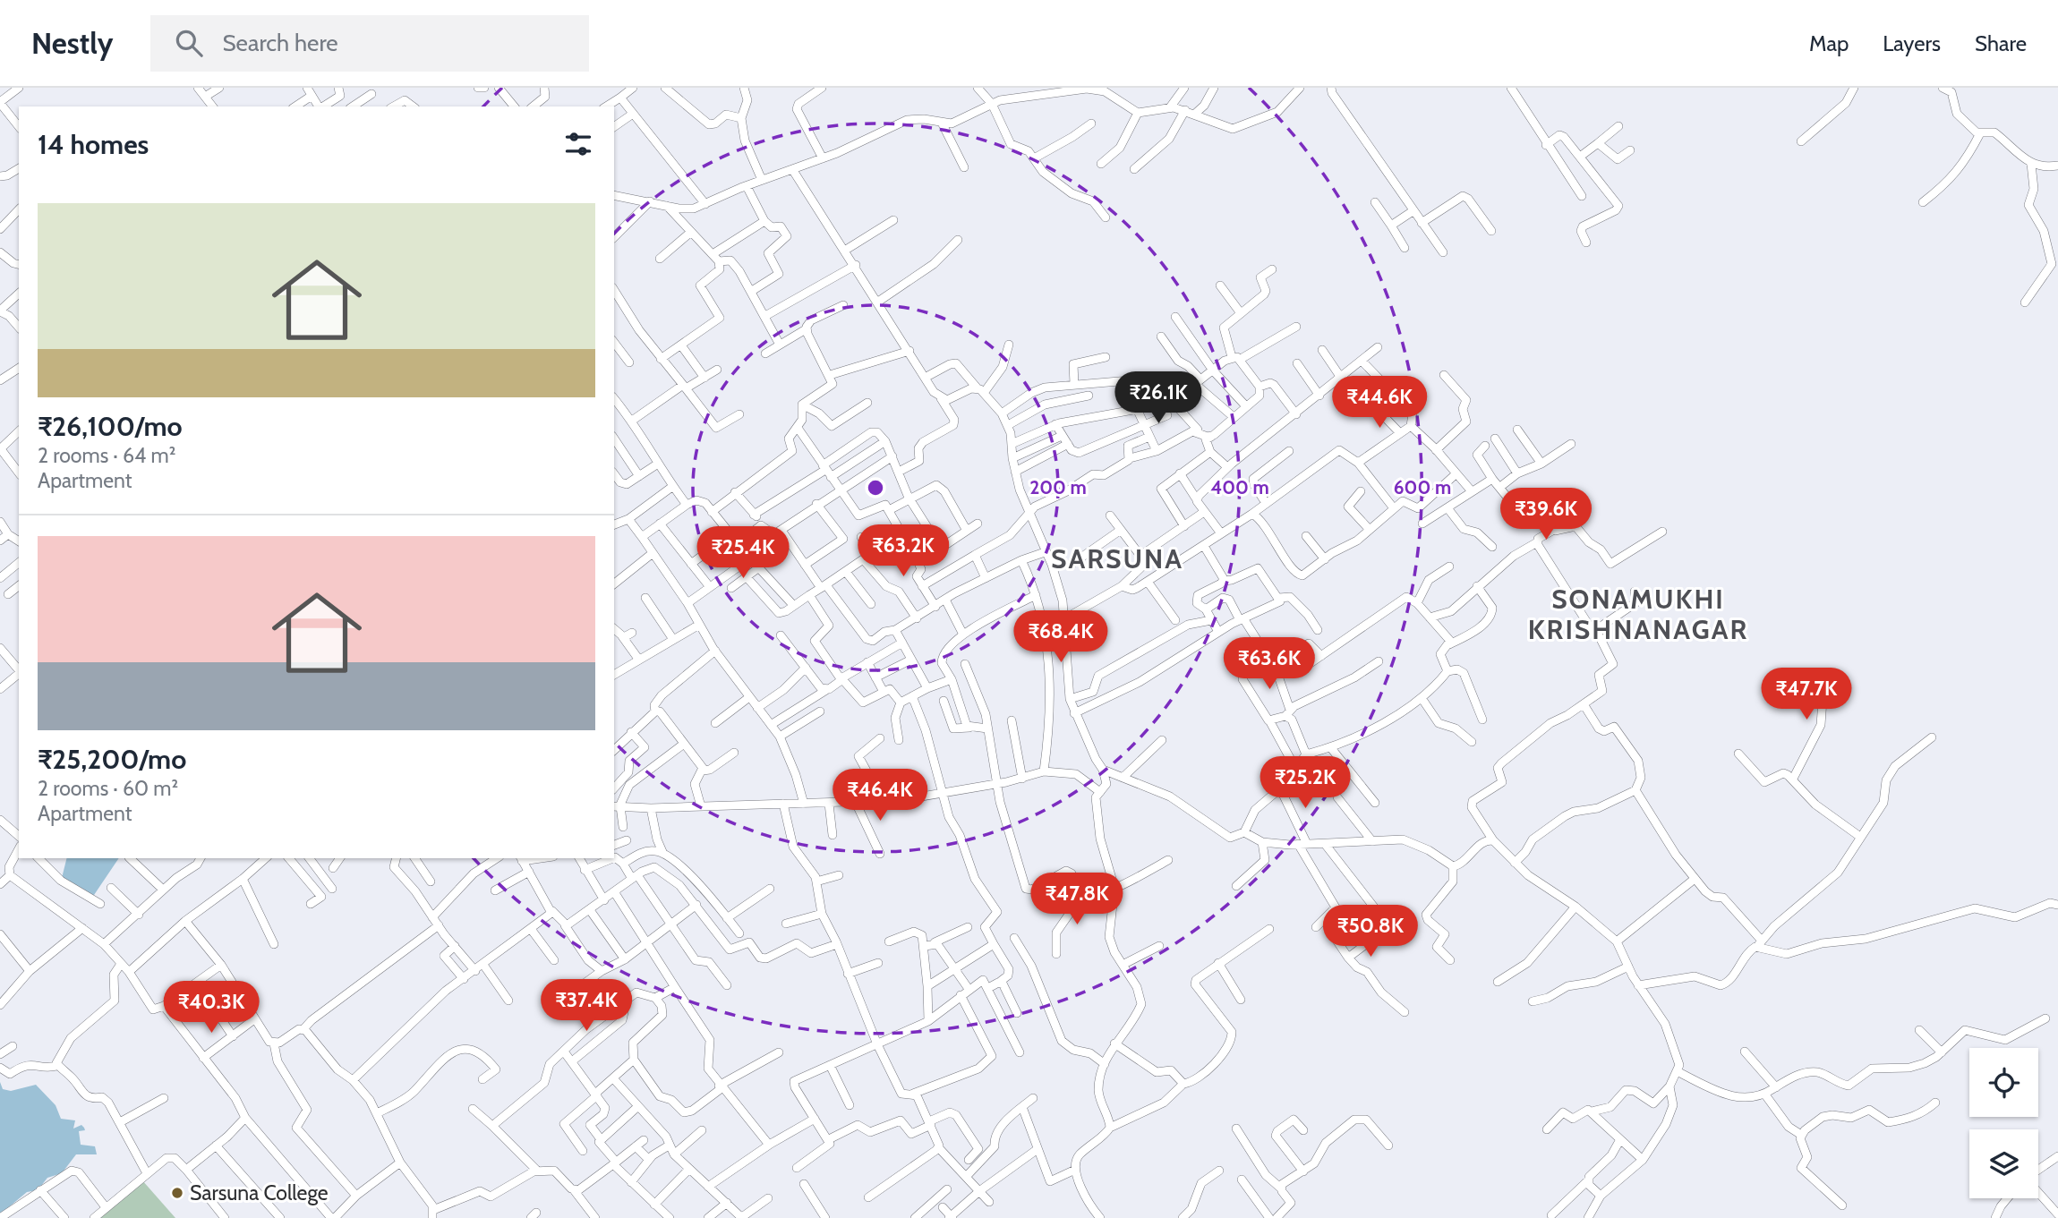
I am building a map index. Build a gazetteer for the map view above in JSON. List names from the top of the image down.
{
  "districts": ["SARSUNA", "SONAMUKHI KRISHNANAGAR"],
  "places": ["Sarsuna College"],
  "page": {
    "header": "Nestly",
    "search": "Search here",
    "nav": ["Map", "Layers", "Share"],
    "heading": "14 homes",
    "list": [
      {
        "name": "₹26,100/mo",
        "note": "2 rooms · 64 m² · Apartment"
      },
      {
        "name": "₹25,200/mo",
        "note": "2 rooms · 60 m² · Apartment"
      }
    ],
    "price": [
      "₹26.1K",
      "₹44.6K",
      "₹39.6K",
      "₹63.2K",
      "₹25.4K",
      "₹68.4K",
      "₹63.6K",
      "₹47.7K",
      "₹25.2K",
      "₹46.4K",
      "₹47.8K",
      "₹50.8K",
      "₹37.4K",
      "₹40.3K"
    ]
  },
  "rings": ["200 m", "400 m", "600 m"]
}
